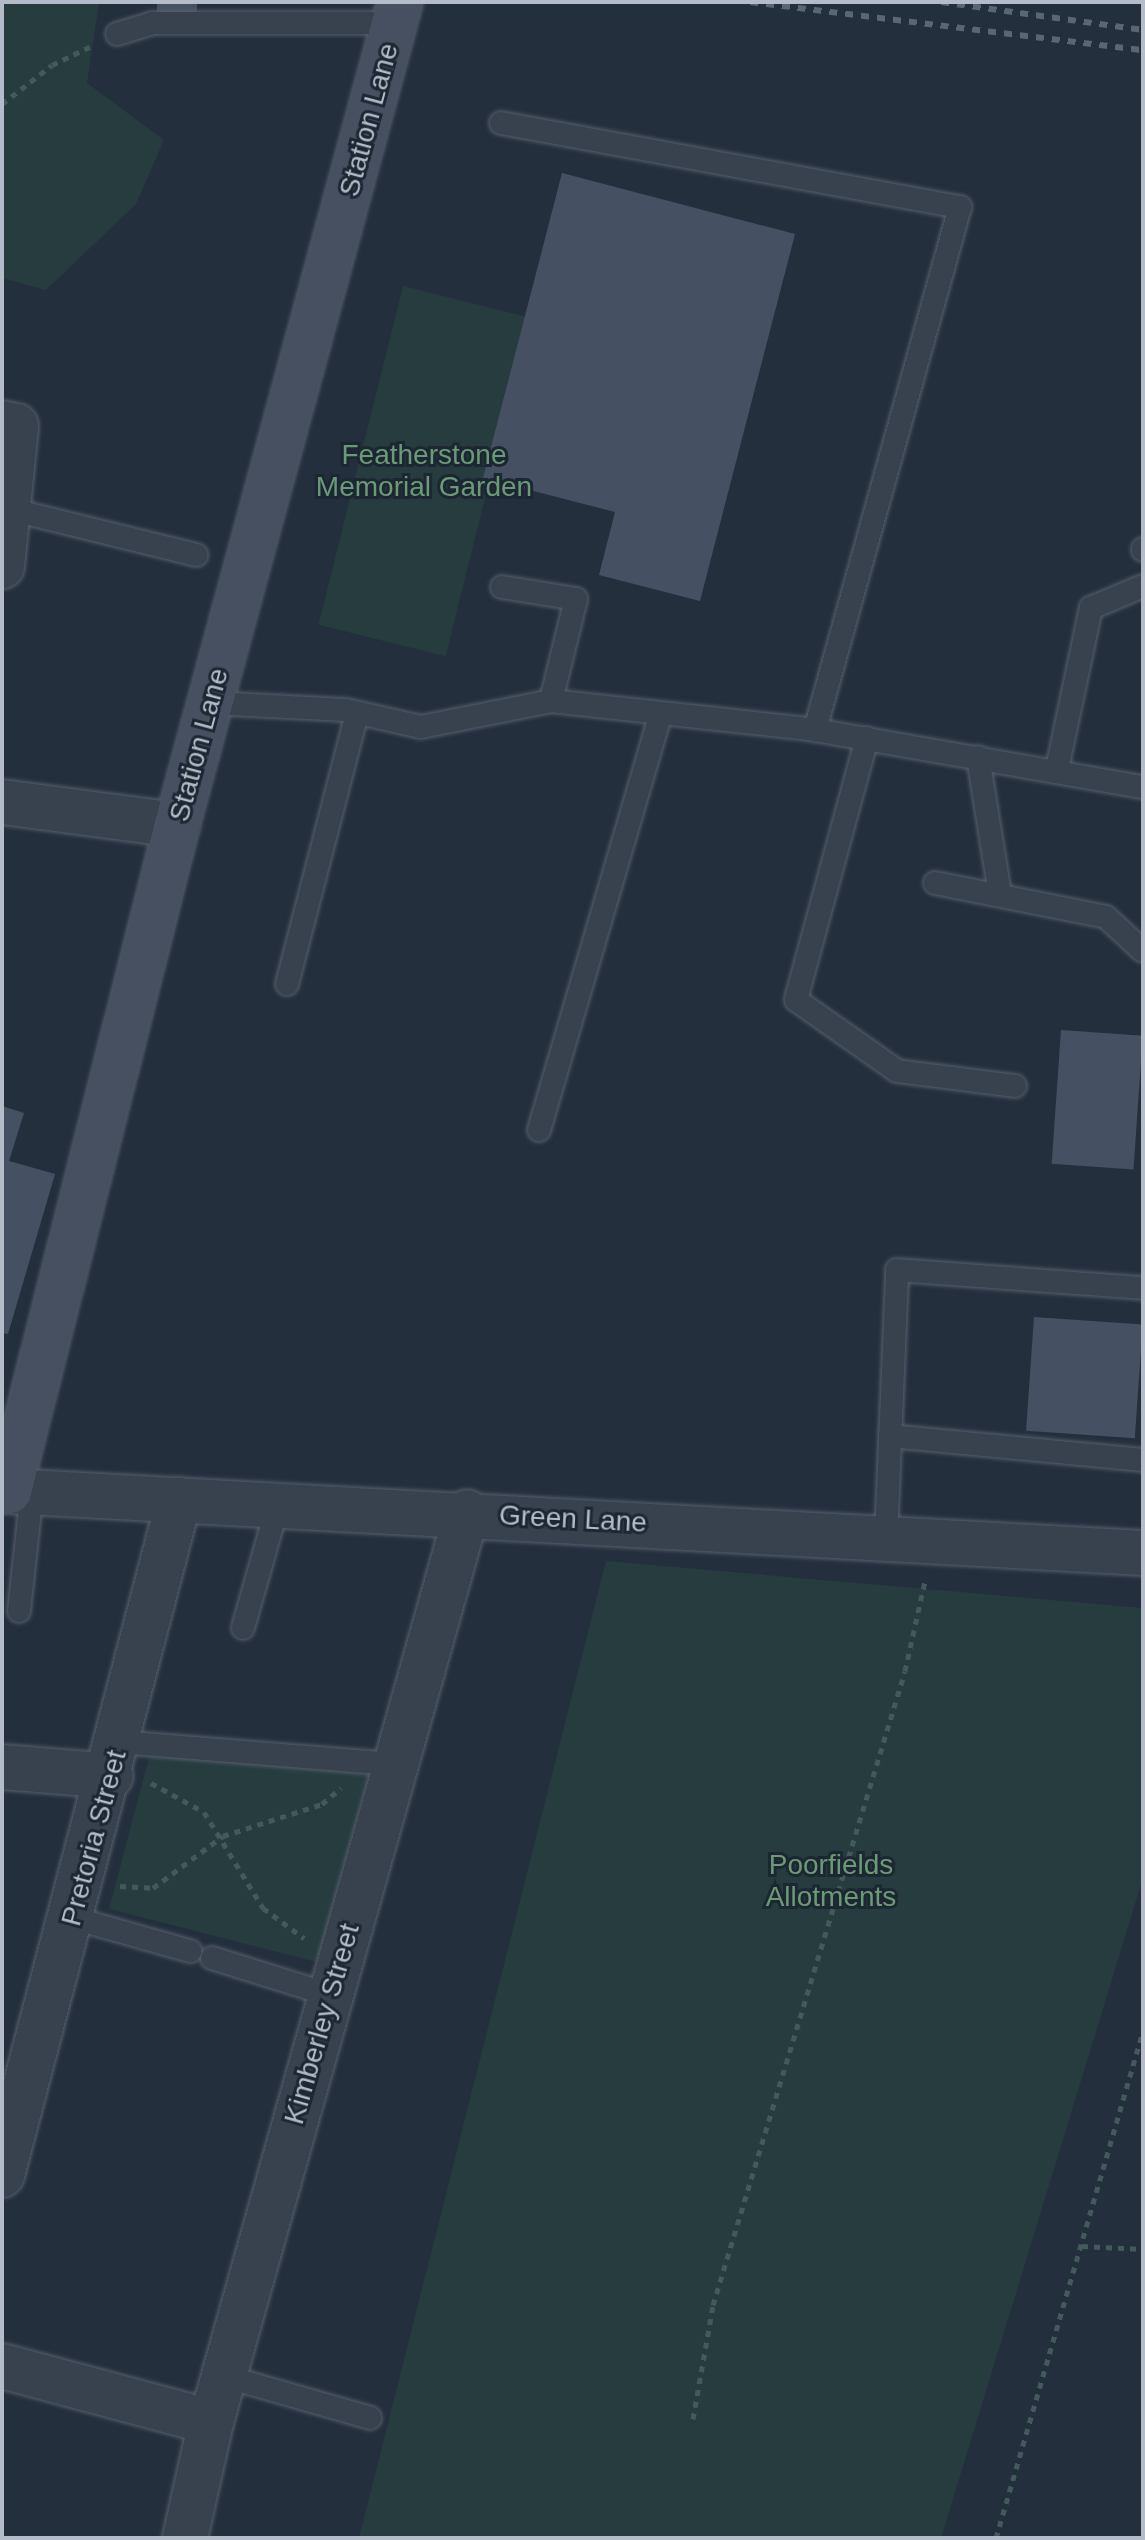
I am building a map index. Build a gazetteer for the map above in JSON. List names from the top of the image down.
{
  "streets": {
    "main road": ["Station Lane"],
    "street": ["Green Lane", "Pretoria Street", "Kimberley Street"]
  },
  "crossings": [
    ["Station Lane", "Green Lane"],
    ["Green Lane", "Pretoria Street"],
    ["Green Lane", "Kimberley Street"]
  ],
  "parks": ["Featherstone Memorial Garden", "Poorfields Allotments"]
}
